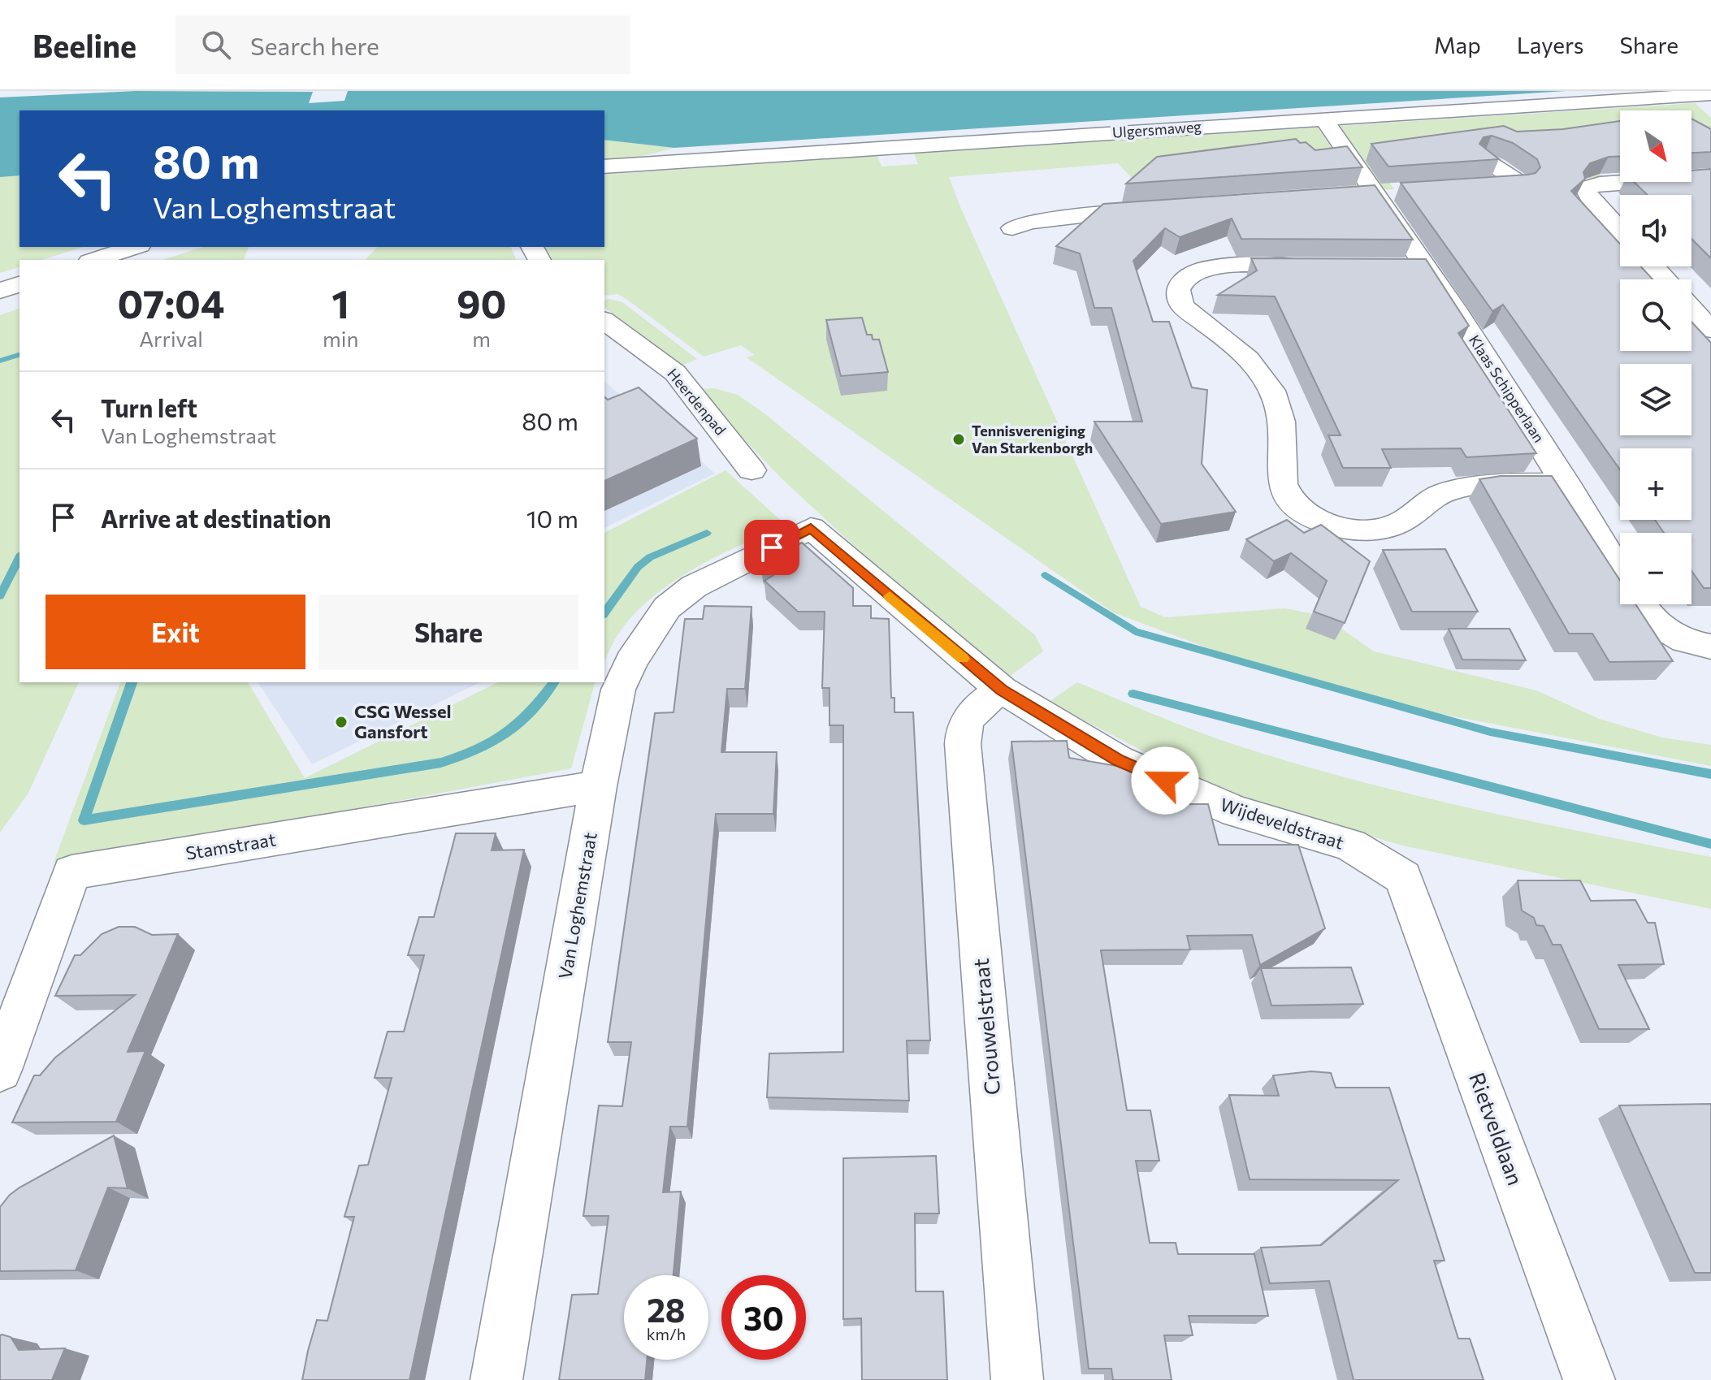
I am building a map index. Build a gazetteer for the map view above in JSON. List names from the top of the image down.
{
  "streets": {
    "street": [
      "Ulgersmaweg",
      "Klaas Schipperlaan",
      "Heerdenpad",
      "Wijdeveldstraat",
      "Stamstraat",
      "Van Loghemstraat",
      "Crouwelstraat",
      "Rietveldlaan"
    ]
  },
  "crossings": [
    ["Ulgersmaweg", "Klaas Schipperlaan"],
    ["Wijdeveldstraat", "Van Loghemstraat"],
    ["Wijdeveldstraat", "Crouwelstraat"],
    ["Wijdeveldstraat", "Rietveldlaan"],
    ["Stamstraat", "Van Loghemstraat"]
  ],
  "places": ["Tennisvereniging Van Starkenborgh", "CSG Wessel Gansfort"],
  "north": "bottom right",
  "page": {
    "header": "Beeline",
    "search": "Search here",
    "nav": ["Map", "Layers", "Share"],
    "map_buttons": ["+", "−"],
    "turn": ["80 m", "Van Loghemstraat"],
    "eta": [
      "07:04",
      "Arrival",
      "1",
      "min",
      "90",
      "m"
    ],
    "list": [
      {
        "name": "Turn left",
        "note": "Van Loghemstraat",
        "value": "80 m"
      },
      {
        "name": "Arrive at destination",
        "value": "10 m"
      }
    ],
    "buttons": ["Exit", "Share"],
    "speed": "28 km/h",
    "limit": "30"
  }
}
